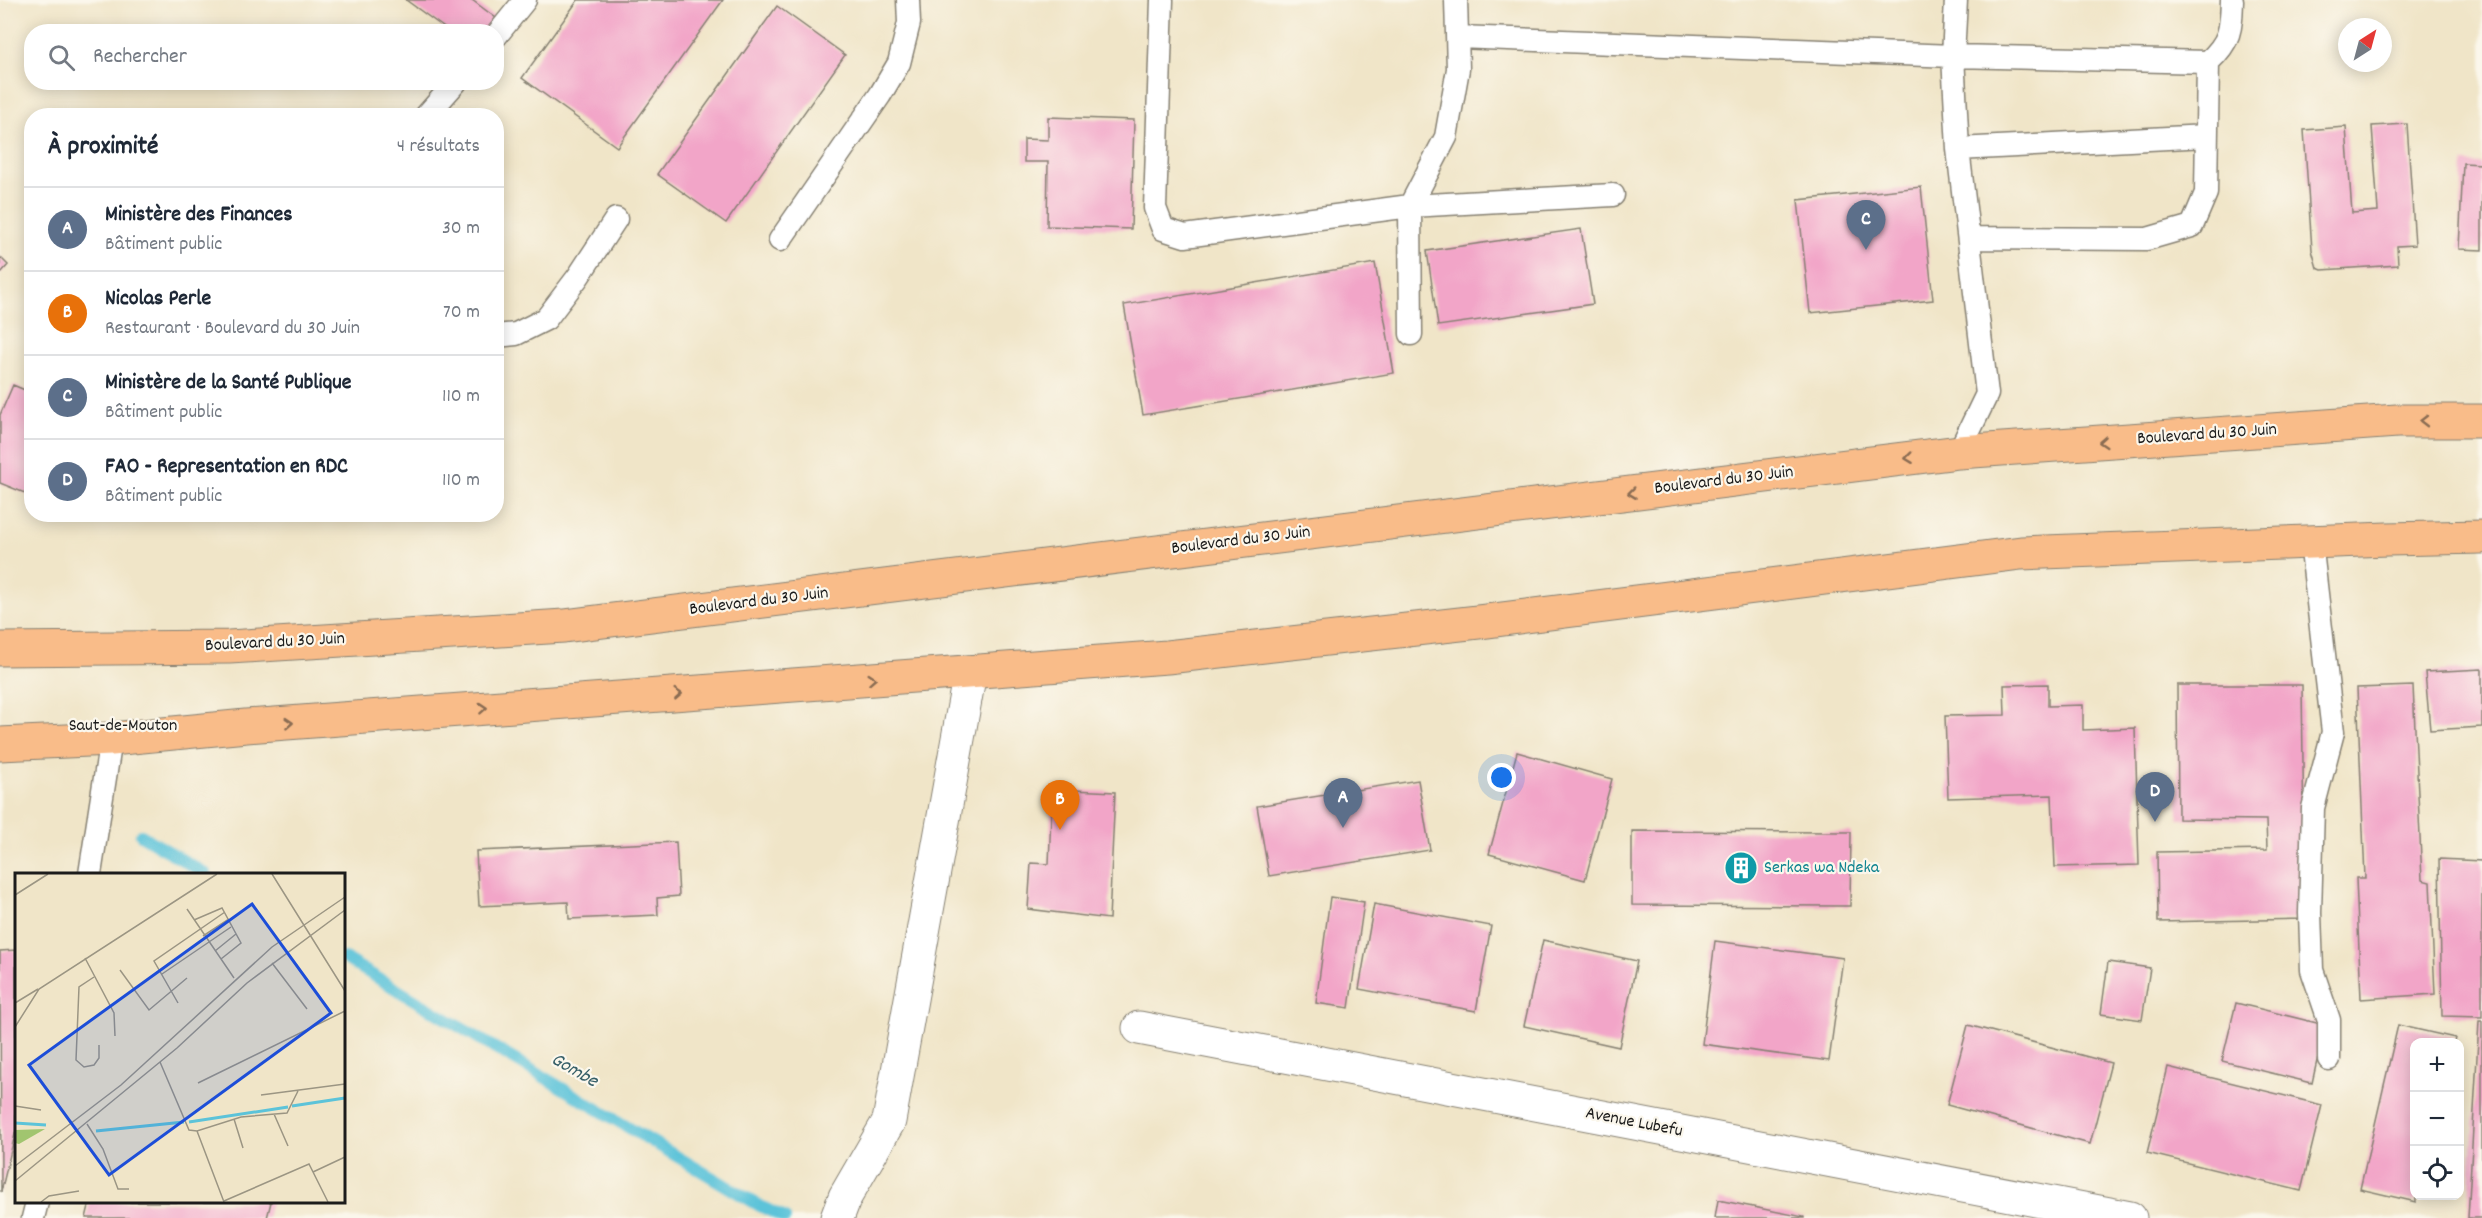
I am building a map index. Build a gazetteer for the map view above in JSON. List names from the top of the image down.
{
  "streets": {
    "main road": ["Boulevard du 30 Juin", "Saut-de-Mouton"],
    "street": ["Avenue Lubefu"]
  },
  "water": ["Gombe"],
  "places": {
    "building": ["Serkas wa Ndeka"]
  },
  "north": "top right",
  "page": {
    "search": "Rechercher",
    "heading": ["À proximité", "4 résultats"],
    "list": [
      {
        "mark": "A",
        "name": "Ministère des Finances",
        "note": "Bâtiment public",
        "value": "30 m"
      },
      {
        "mark": "B",
        "name": "Nicolas Perle",
        "note": "Restaurant · Boulevard du 30 Juin",
        "value": "70 m"
      },
      {
        "mark": "C",
        "name": "Ministère de la Santé Publique",
        "note": "Bâtiment public",
        "value": "110 m"
      },
      {
        "mark": "D",
        "name": "FAO - Representation en RDC",
        "note": "Bâtiment public",
        "value": "110 m"
      }
    ],
    "pins": [
      "C",
      "D",
      "A",
      "B"
    ],
    "map_buttons": ["+", "−"]
  }
}
